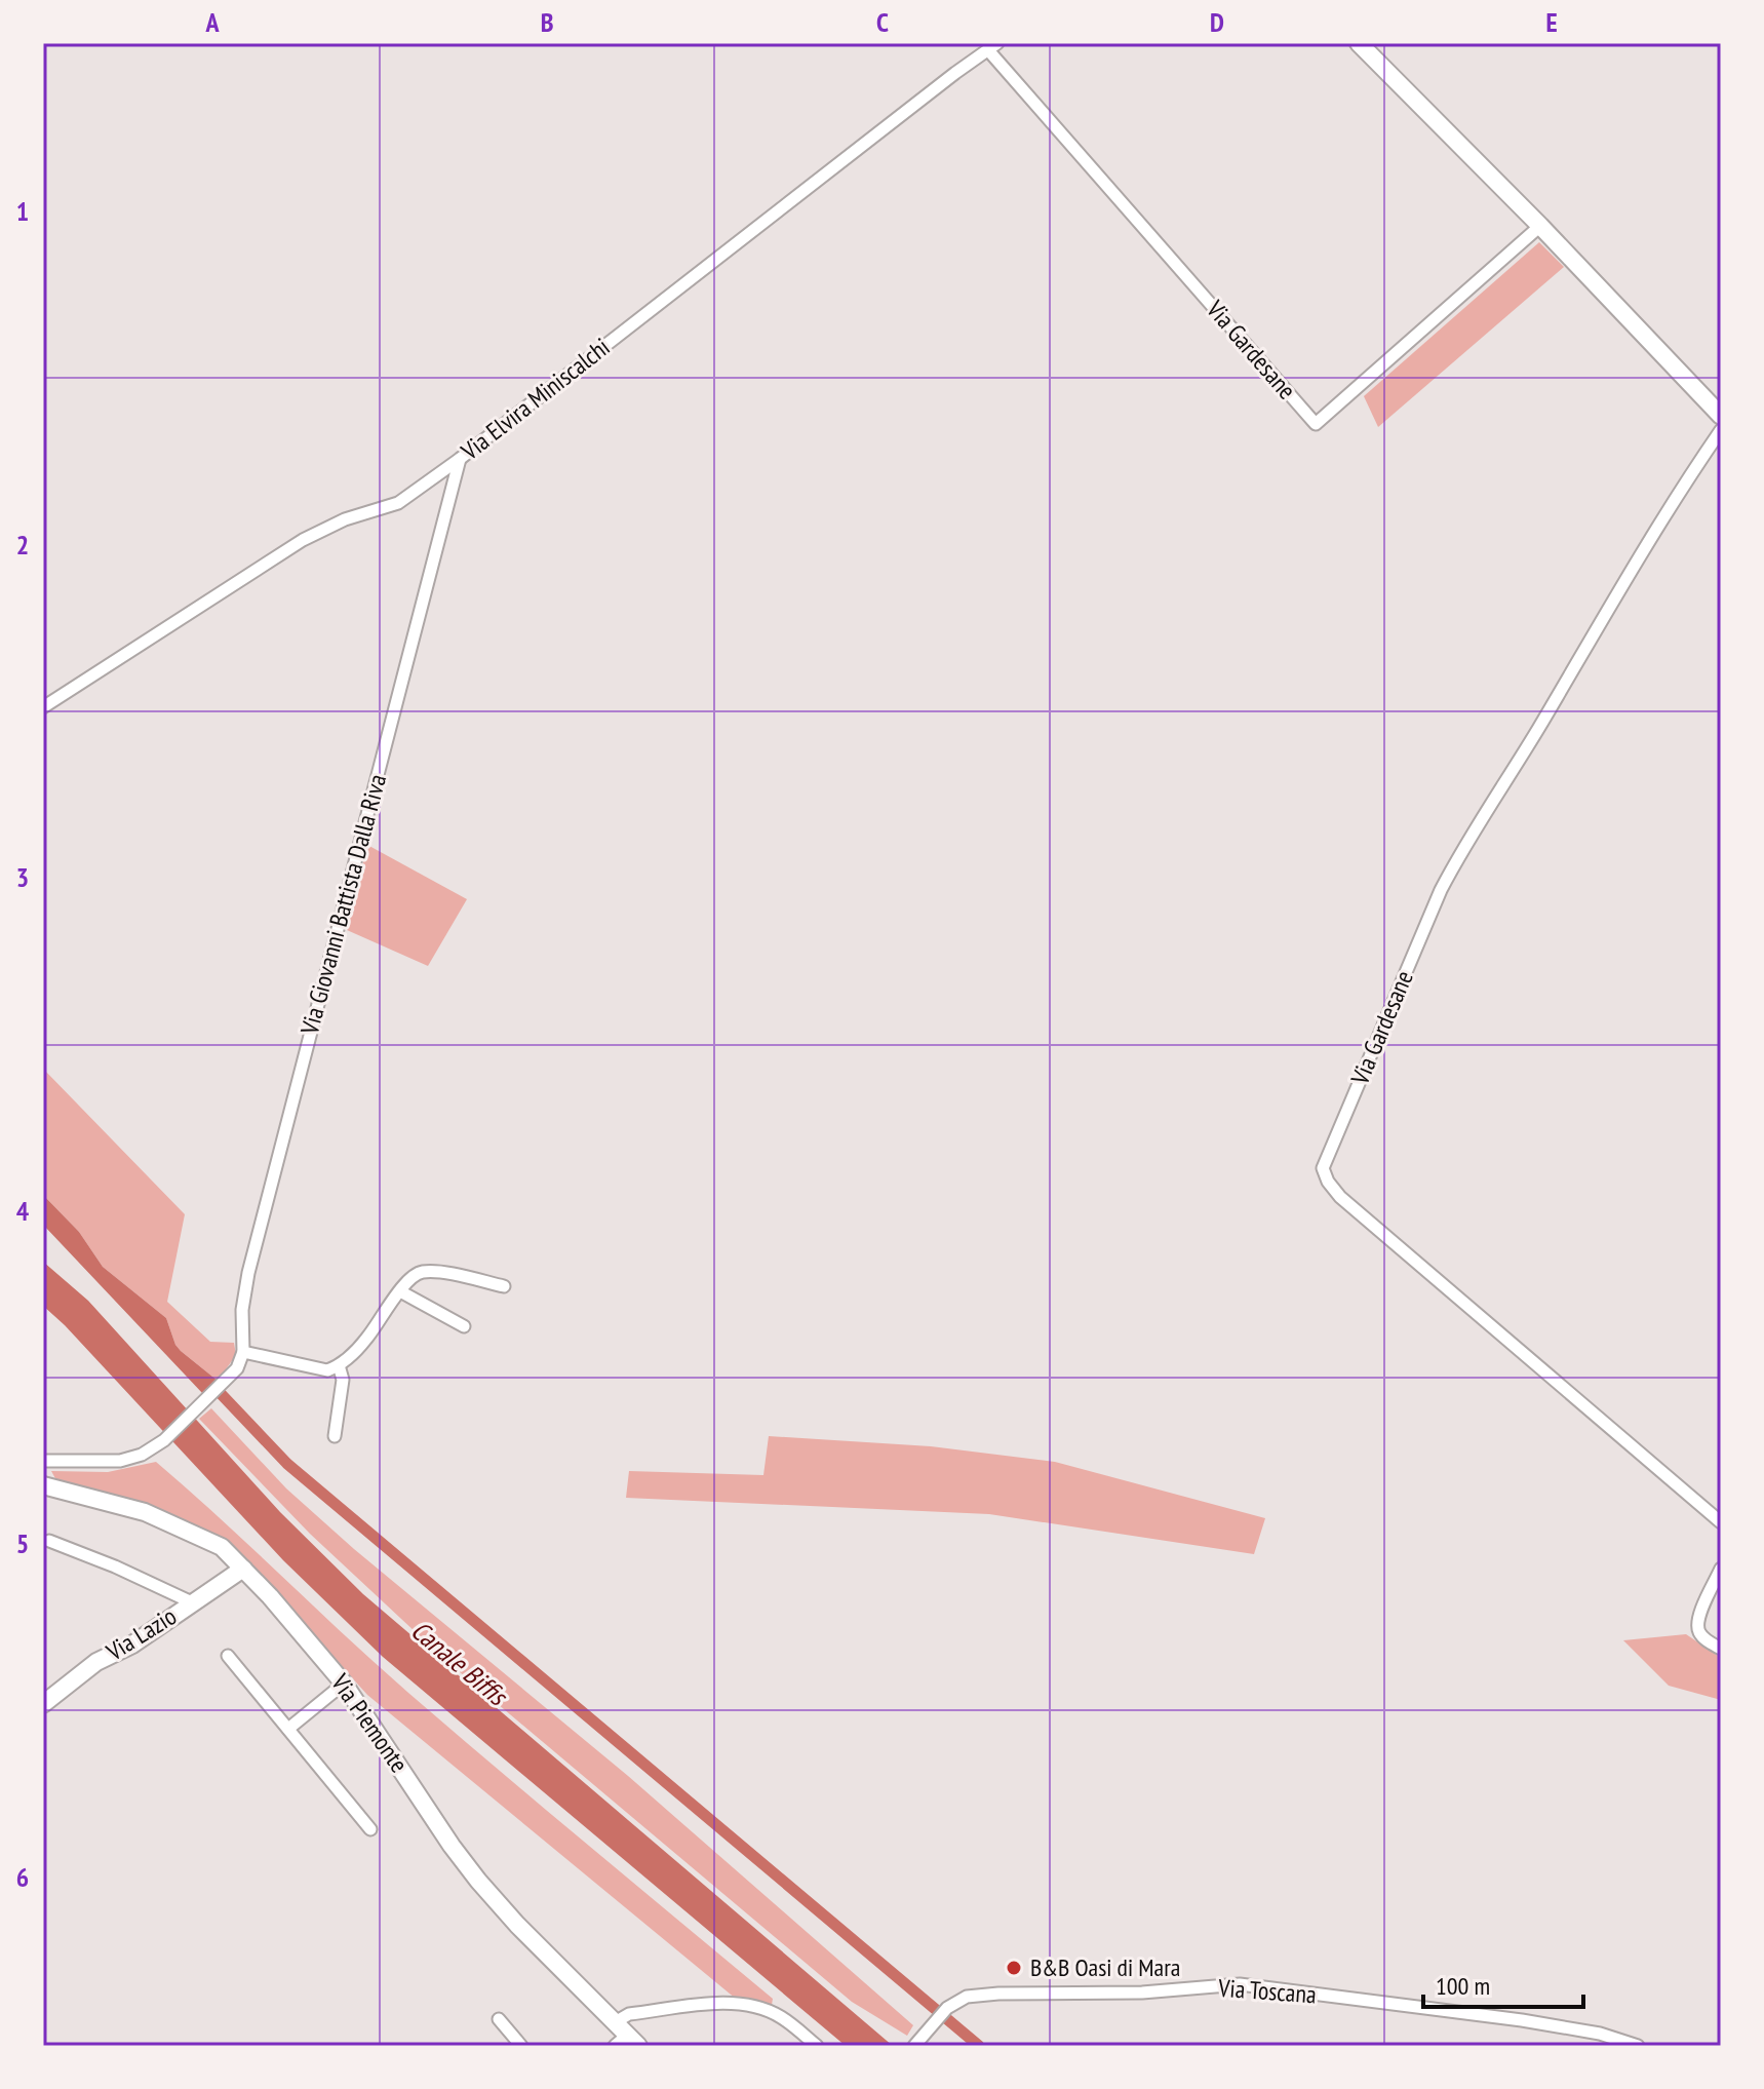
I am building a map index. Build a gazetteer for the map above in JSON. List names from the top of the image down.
{
  "streets": {
    "street": [
      "Via Gardesane",
      "Via Elvira Miniscalchi",
      "Via Giovanni Battista Dalla Riva",
      "Via Lazio",
      "Via Piemonte",
      "Via Toscana"
    ]
  },
  "crossings": [
    ["Via Gardesane", "Via Elvira Miniscalchi"],
    ["Via Elvira Miniscalchi", "Via Giovanni Battista Dalla Riva"],
    ["Via Lazio", "Via Piemonte"]
  ],
  "water": ["Canale Biffis"],
  "places": ["B&B Oasi di Mara"],
  "scale_bar": "100 m",
  "grid": {
    "columns": [
      "A",
      "B",
      "C",
      "D",
      "E"
    ],
    "rows": [
      "1",
      "2",
      "3",
      "4",
      "5",
      "6"
    ]
  }
}
